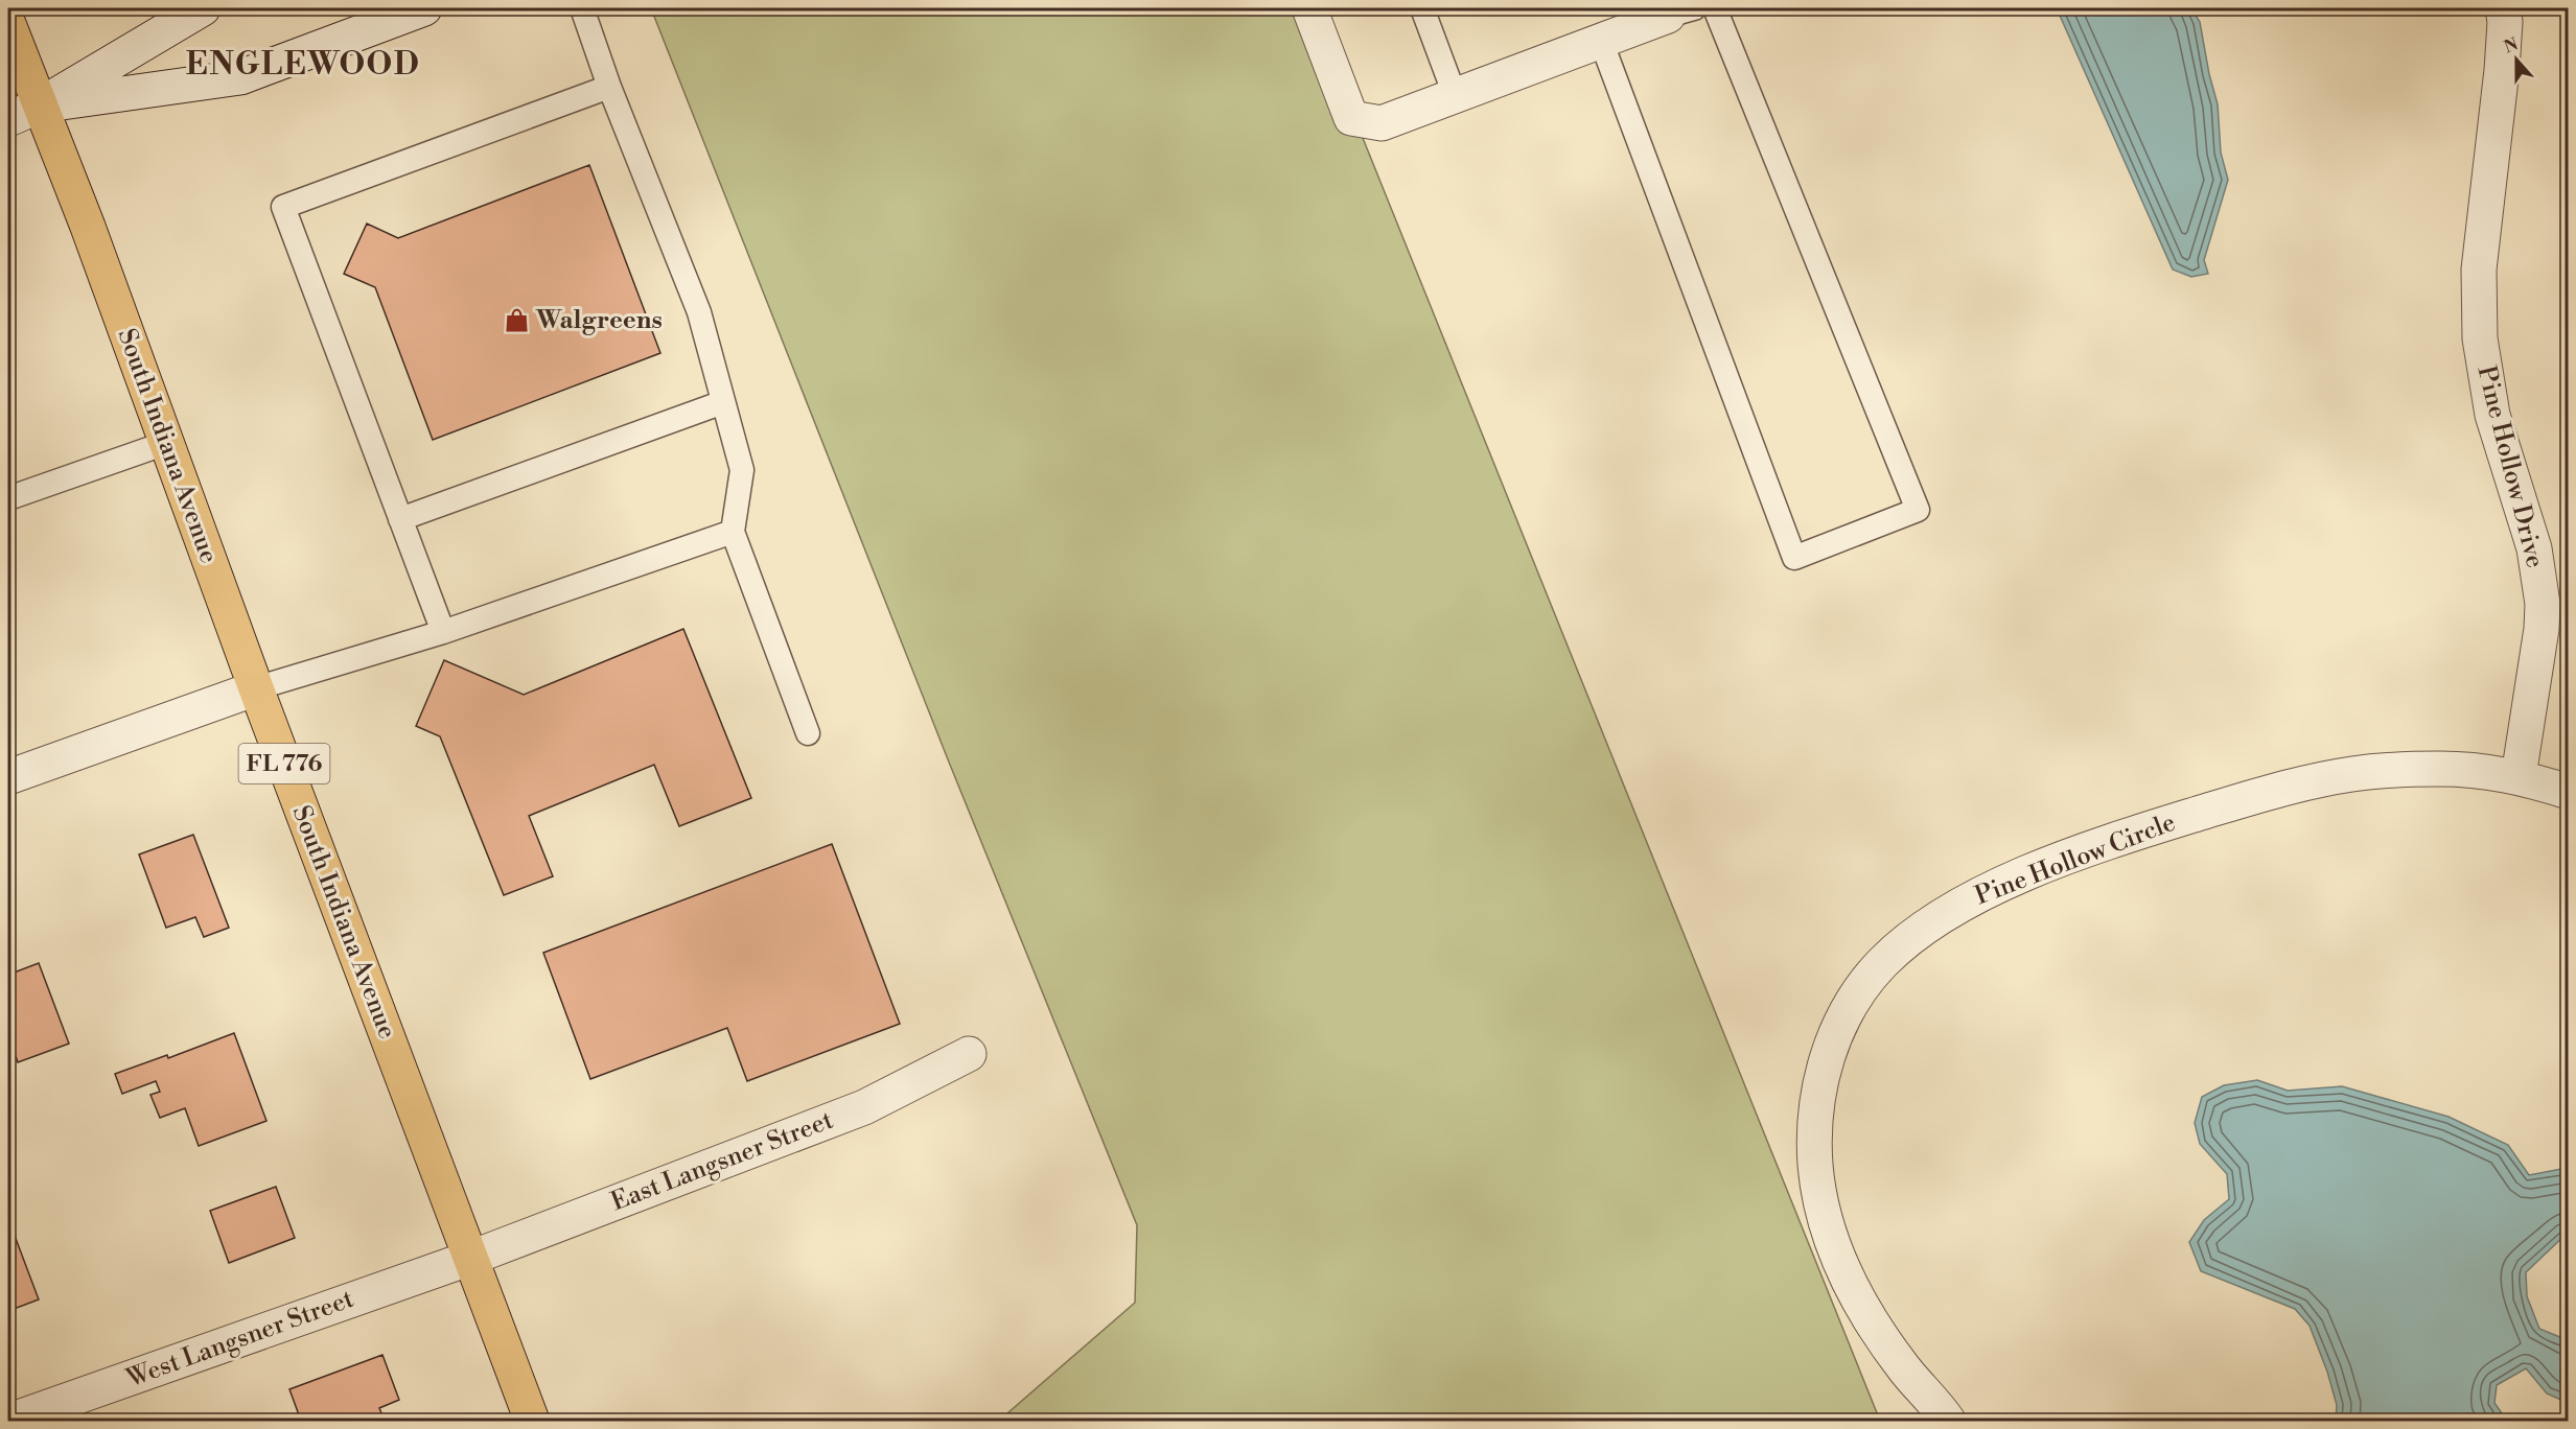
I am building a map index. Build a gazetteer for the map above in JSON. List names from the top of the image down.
{
  "streets": {
    "main road": ["South Indiana Avenue", "FL 776"],
    "street": [
      "Pine Hollow Drive",
      "Pine Hollow Circle",
      "East Langsner Street",
      "West Langsner Street"
    ]
  },
  "crossings": [
    ["South Indiana Avenue", "FL 776"],
    ["South Indiana Avenue", "East Langsner Street"],
    ["South Indiana Avenue", "West Langsner Street"],
    ["Pine Hollow Drive", "Pine Hollow Circle"],
    ["East Langsner Street", "West Langsner Street"]
  ],
  "districts": ["ENGLEWOOD"],
  "places": {
    "shop": ["Walgreens"]
  },
  "north": "top"
}
